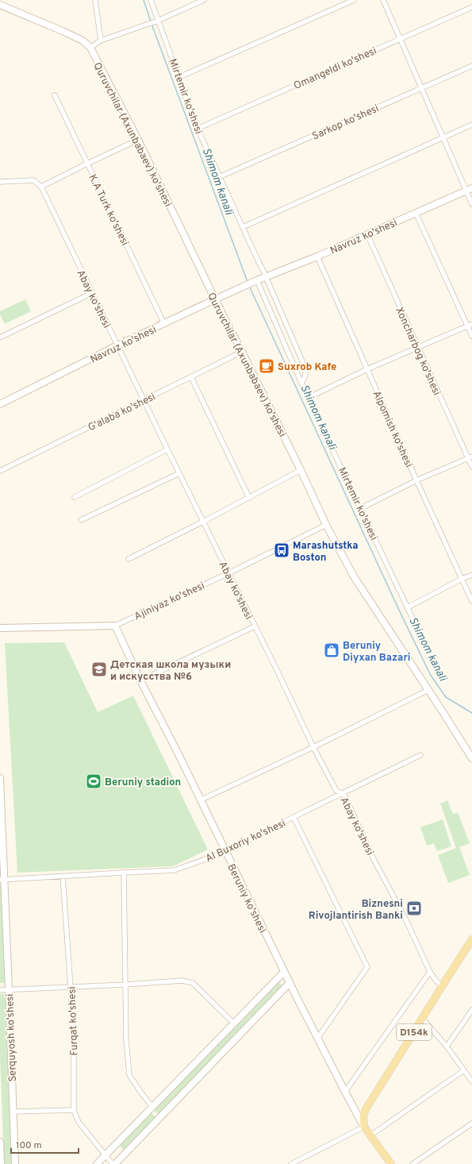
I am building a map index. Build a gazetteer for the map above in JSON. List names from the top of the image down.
{
  "streets": {
    "main road": ["Beruniy ko'shesi", "D154k"],
    "street": [
      "Omangeldi ko'shesi",
      "Mirtemir ko'shesi",
      "Sarkop ko'shesi",
      "Quruvchilar (Axunbabaev) ko'shesi",
      "K.A Turk ko'shesi",
      "Navruz ko'shesi",
      "Abay ko'shesi",
      "Xoncharbog ko'shesi",
      "G'alaba ko'shesi",
      "Alpomish ko'shesi",
      "Ajiniyaz ko'shesi",
      "Al Buxoriy ko'shesi",
      "Furqat ko'shesi",
      "Serquyosh ko'shesi"
    ]
  },
  "crossings": [
    ["Omangeldi ko'shesi", "Mirtemir ko'shesi"],
    ["Mirtemir ko'shesi", "Sarkop ko'shesi"],
    ["Mirtemir ko'shesi", "Navruz ko'shesi"],
    ["Quruvchilar (Axunbabaev) ko'shesi", "Navruz ko'shesi"],
    ["Quruvchilar (Axunbabaev) ko'shesi", "G'alaba ko'shesi"],
    ["Quruvchilar (Axunbabaev) ko'shesi", "Ajiniyaz ko'shesi"],
    ["K.A Turk ko'shesi", "Navruz ko'shesi"],
    ["Navruz ko'shesi", "Abay ko'shesi"],
    ["Navruz ko'shesi", "Xoncharbog ko'shesi"],
    ["Navruz ko'shesi", "Alpomish ko'shesi"],
    ["Abay ko'shesi", "G'alaba ko'shesi"],
    ["Abay ko'shesi", "Ajiniyaz ko'shesi"],
    ["Abay ko'shesi", "Al Buxoriy ko'shesi"],
    ["Abay ko'shesi", "D154k"],
    ["Ajiniyaz ko'shesi", "Beruniy ko'shesi"],
    ["Al Buxoriy ko'shesi", "Beruniy ko'shesi"],
    ["Al Buxoriy ko'shesi", "Furqat ko'shesi"],
    ["Al Buxoriy ko'shesi", "Serquyosh ko'shesi"],
    ["Beruniy ko'shesi", "D154k"]
  ],
  "water": ["Shimom kanali"],
  "places": {
    "cafe": ["Suxrob Kafe"],
    "bus stop": ["Marashutstka Boston"],
    "shop": ["Beruniy Diyxan Bazari"],
    "school or university": ["Детская школа музыки и искусства №6"],
    "sports": ["Beruniy stadion"],
    "bank": ["Biznesni Rivojlantirish Banki"]
  },
  "scale_bar": "100 m"
}
